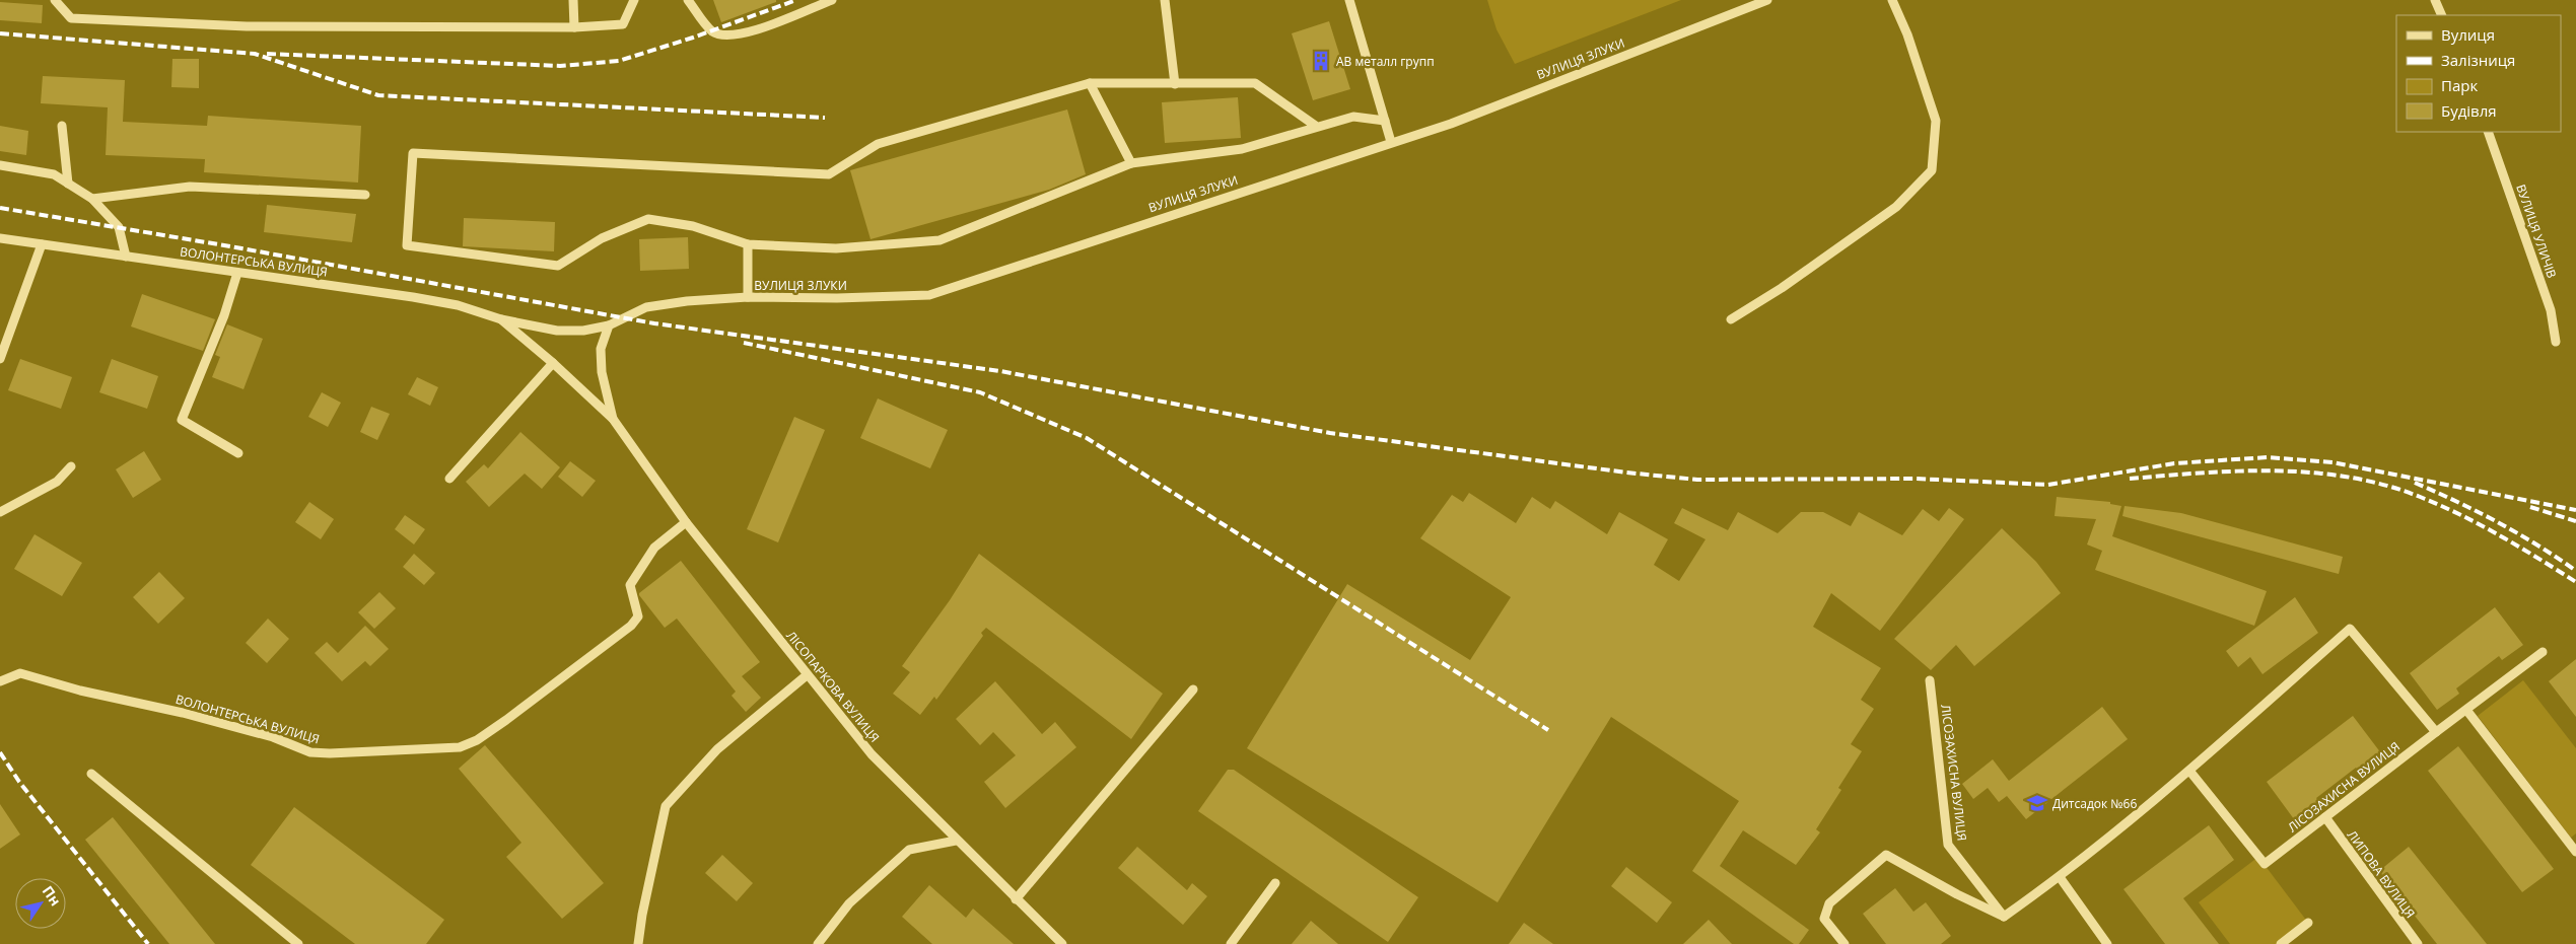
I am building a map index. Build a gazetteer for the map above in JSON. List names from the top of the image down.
{
  "streets": {
    "street": [
      "ВУЛИЦЯ ЗЛУКИ",
      "ВУЛИЦЯ УЛИЧІВ",
      "ВОЛОНТЕРСЬКА ВУЛИЦЯ",
      "ЛІСОПАРКОВА ВУЛИЦЯ",
      "ЛІСОЗАХИСНА ВУЛИЦЯ",
      "ЛИПОВА ВУЛИЦЯ"
    ]
  },
  "crossings": [
    ["ВУЛИЦЯ ЗЛУКИ", "ВОЛОНТЕРСЬКА ВУЛИЦЯ"],
    ["ВУЛИЦЯ ЗЛУКИ", "ЛІСОПАРКОВА ВУЛИЦЯ"],
    ["ВОЛОНТЕРСЬКА ВУЛИЦЯ", "ЛІСОПАРКОВА ВУЛИЦЯ"],
    ["ЛІСОЗАХИСНА ВУЛИЦЯ", "ЛИПОВА ВУЛИЦЯ"]
  ],
  "places": {
    "building": ["АВ металл групп"],
    "school or university": ["Дитсадок №66"]
  },
  "legend": [
    "Вулиця",
    "Залізниця",
    "Парк",
    "Будівля"
  ],
  "north": "top right"
}
